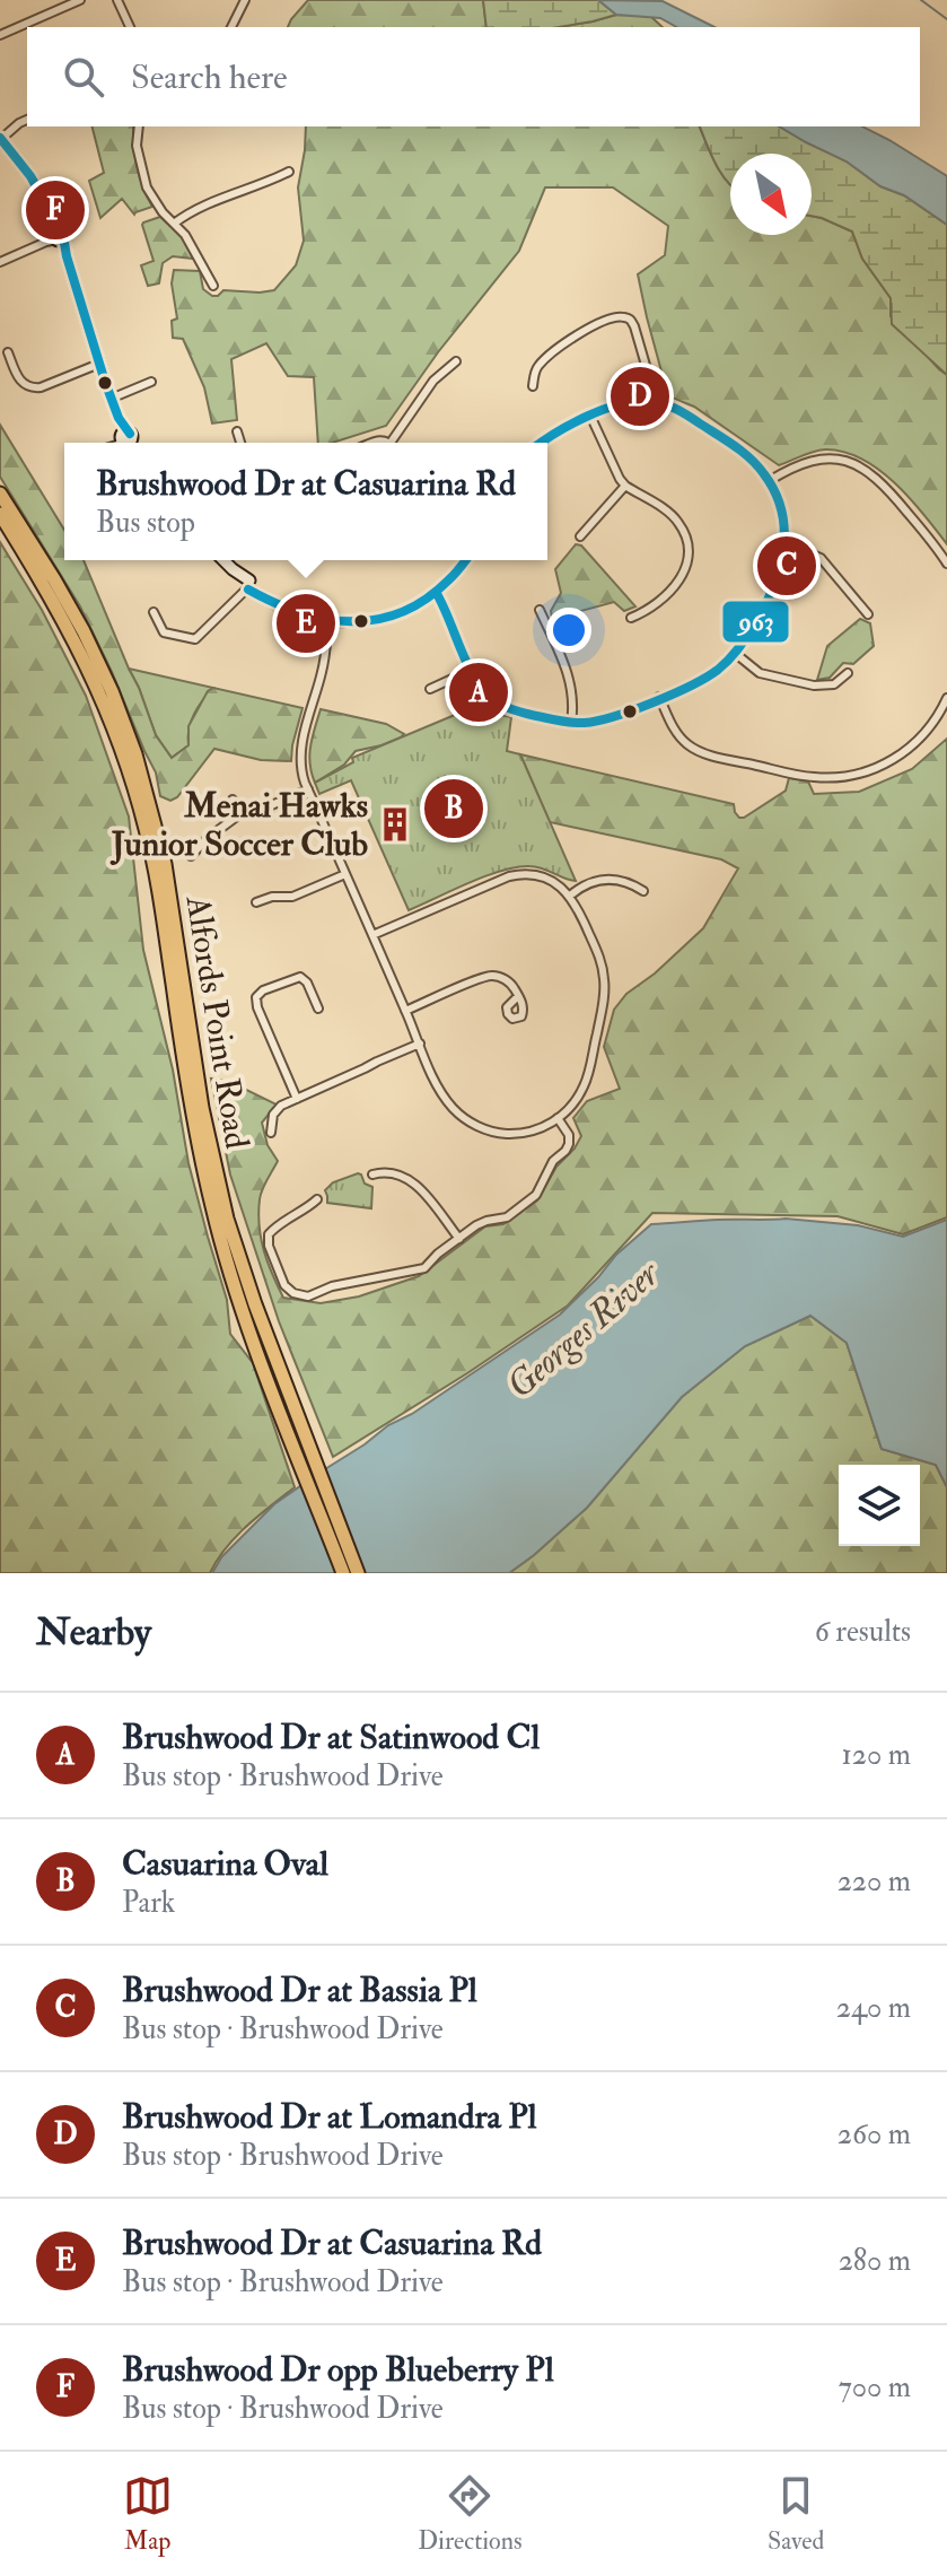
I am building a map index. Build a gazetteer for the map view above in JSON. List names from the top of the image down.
{
  "streets": {
    "highway": ["Alfords Point Road"]
  },
  "water": ["Georges River"],
  "places": {
    "building": ["Menai Hawks Junior Soccer Club"]
  },
  "lines": ["transit line 963"],
  "north": "bottom right",
  "page": {
    "search": "Search here",
    "pins": [
      "F",
      "D",
      "C",
      "E",
      "A",
      "B"
    ],
    "popup": ["Brushwood Dr at Casuarina Rd", "Bus stop"],
    "heading": ["Nearby", "6 results"],
    "list": [
      {
        "mark": "A",
        "name": "Brushwood Dr at Satinwood Cl",
        "note": "Bus stop · Brushwood Drive",
        "value": "120 m"
      },
      {
        "mark": "B",
        "name": "Casuarina Oval",
        "note": "Park",
        "value": "220 m"
      },
      {
        "mark": "C",
        "name": "Brushwood Dr at Bassia Pl",
        "note": "Bus stop · Brushwood Drive",
        "value": "240 m"
      },
      {
        "mark": "D",
        "name": "Brushwood Dr at Lomandra Pl",
        "note": "Bus stop · Brushwood Drive",
        "value": "260 m"
      },
      {
        "mark": "E",
        "name": "Brushwood Dr at Casuarina Rd",
        "note": "Bus stop · Brushwood Drive",
        "value": "280 m"
      },
      {
        "mark": "F",
        "name": "Brushwood Dr opp Blueberry Pl",
        "note": "Bus stop · Brushwood Drive",
        "value": "700 m"
      }
    ],
    "nav": ["Map", "Directions", "Saved"]
  }
}
